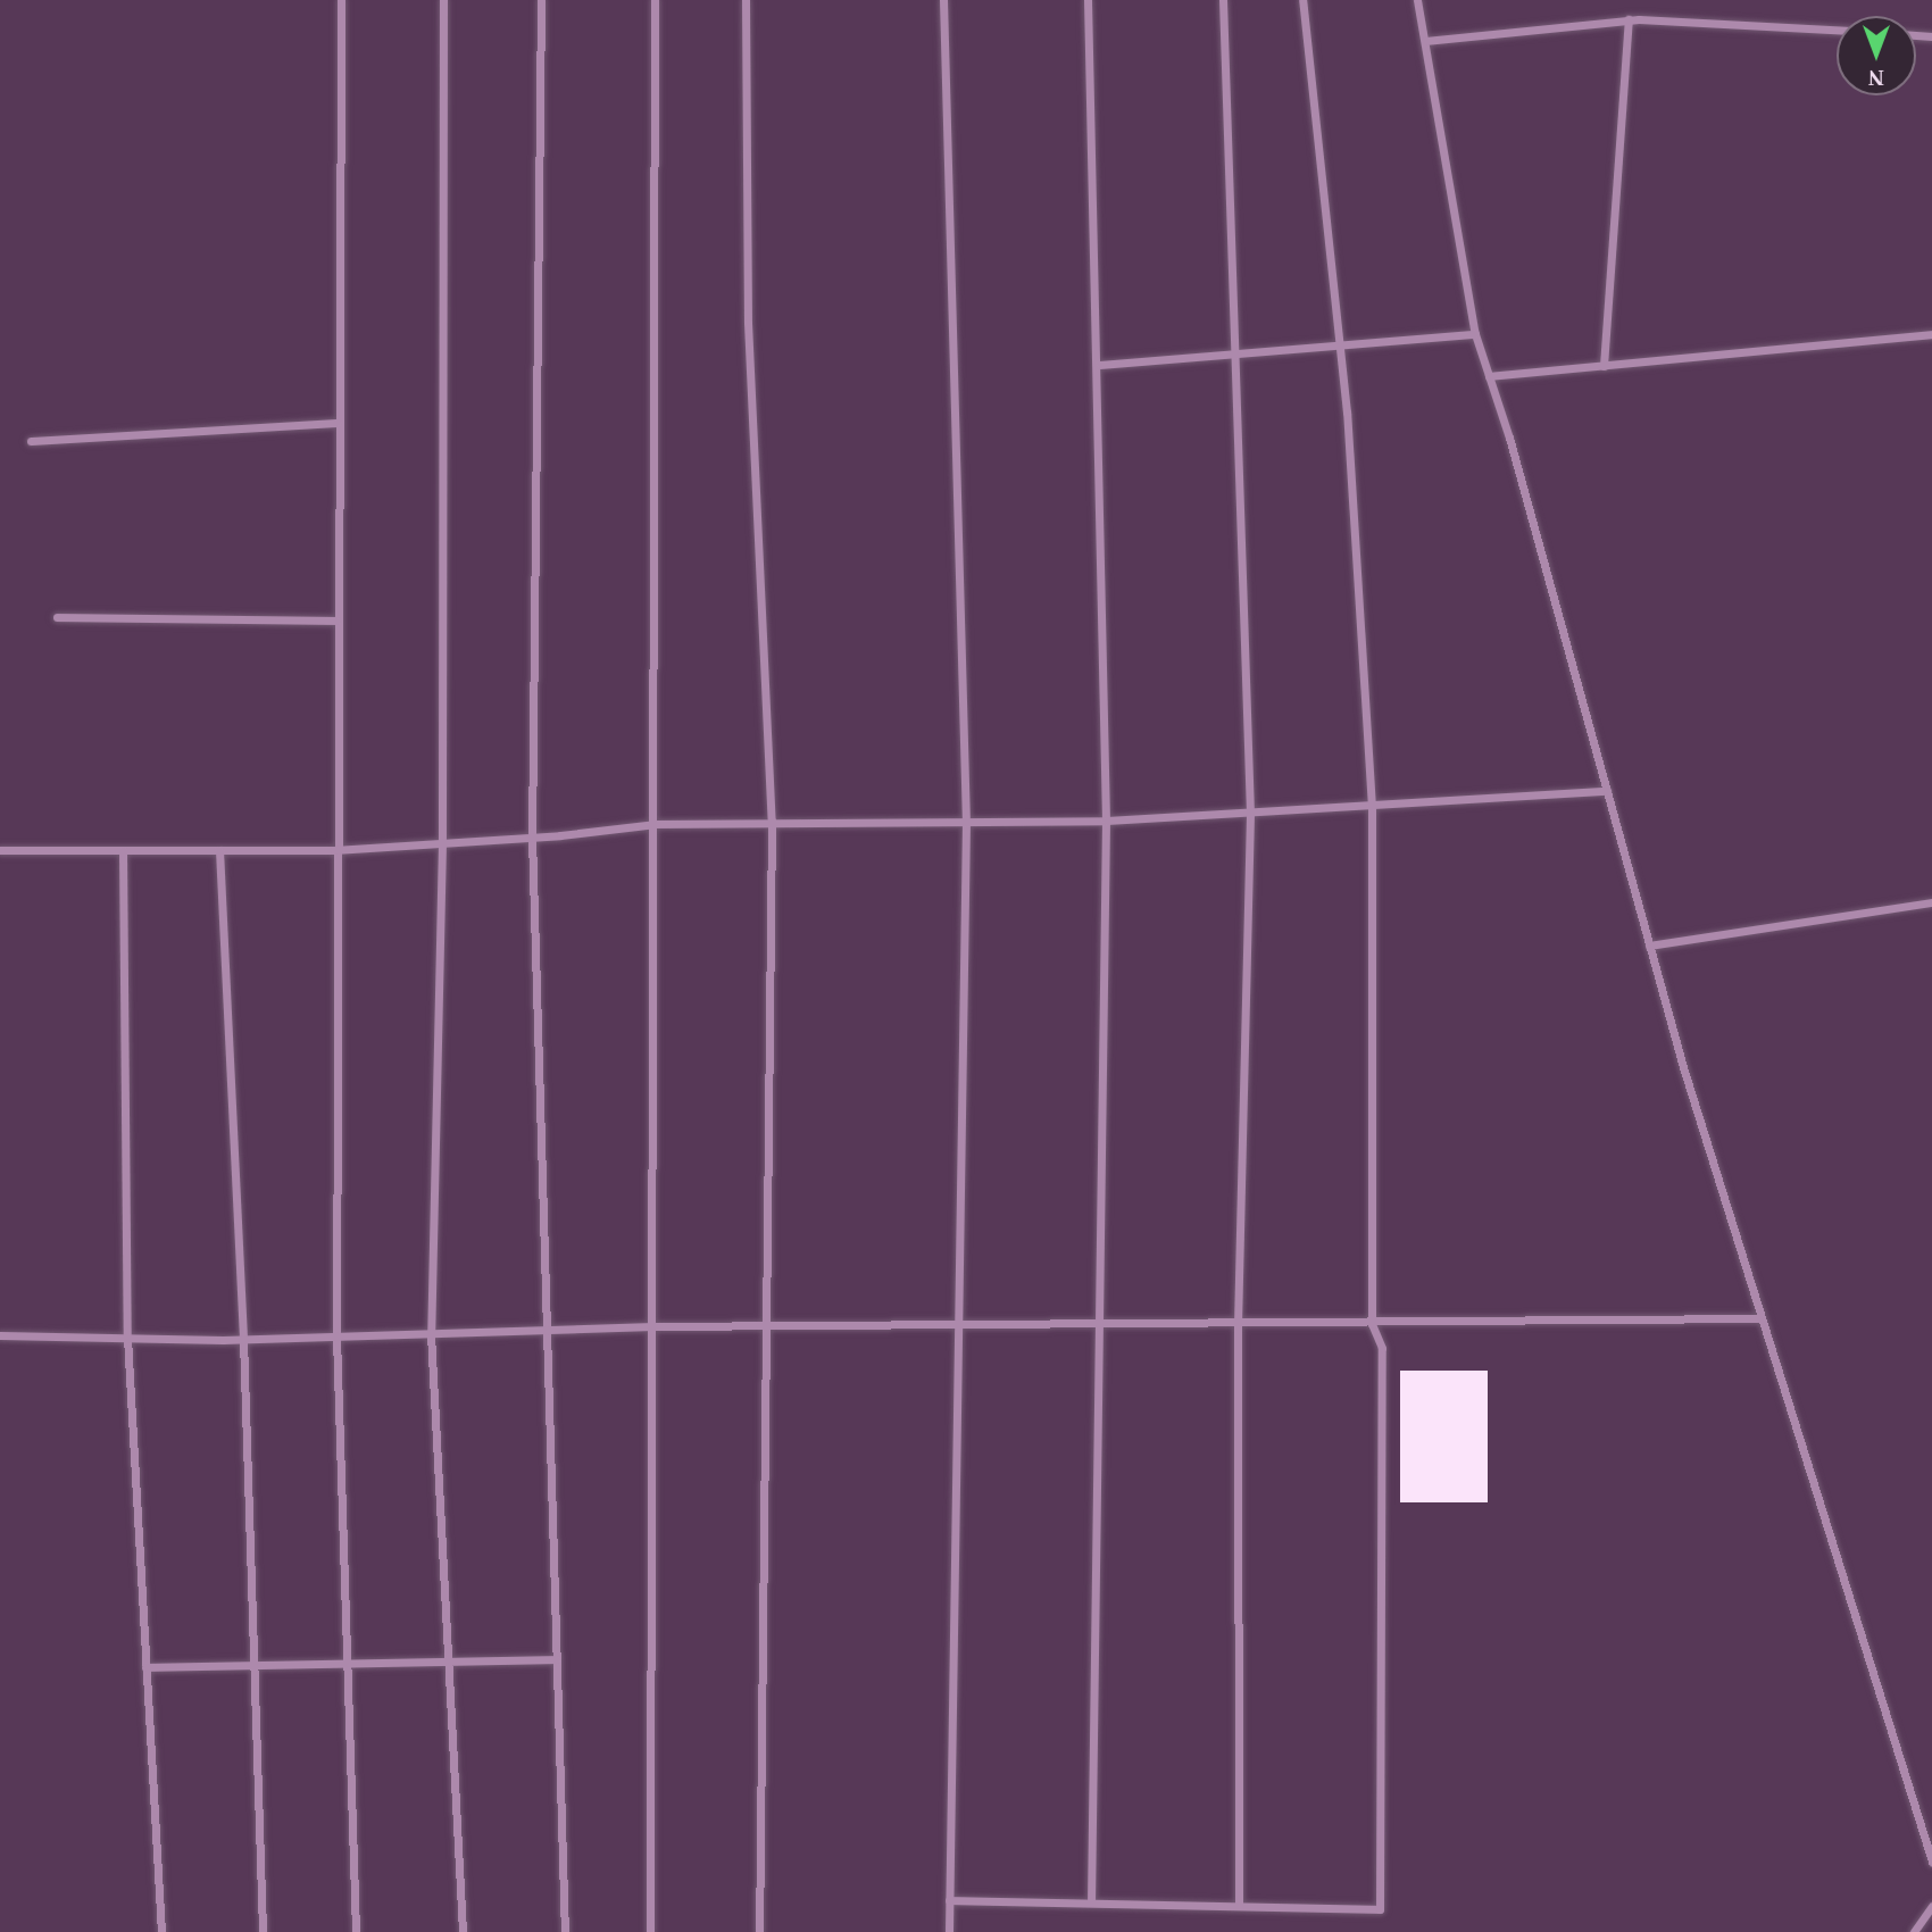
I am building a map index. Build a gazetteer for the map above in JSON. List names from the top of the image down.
{
  "north": "bottom"
}
